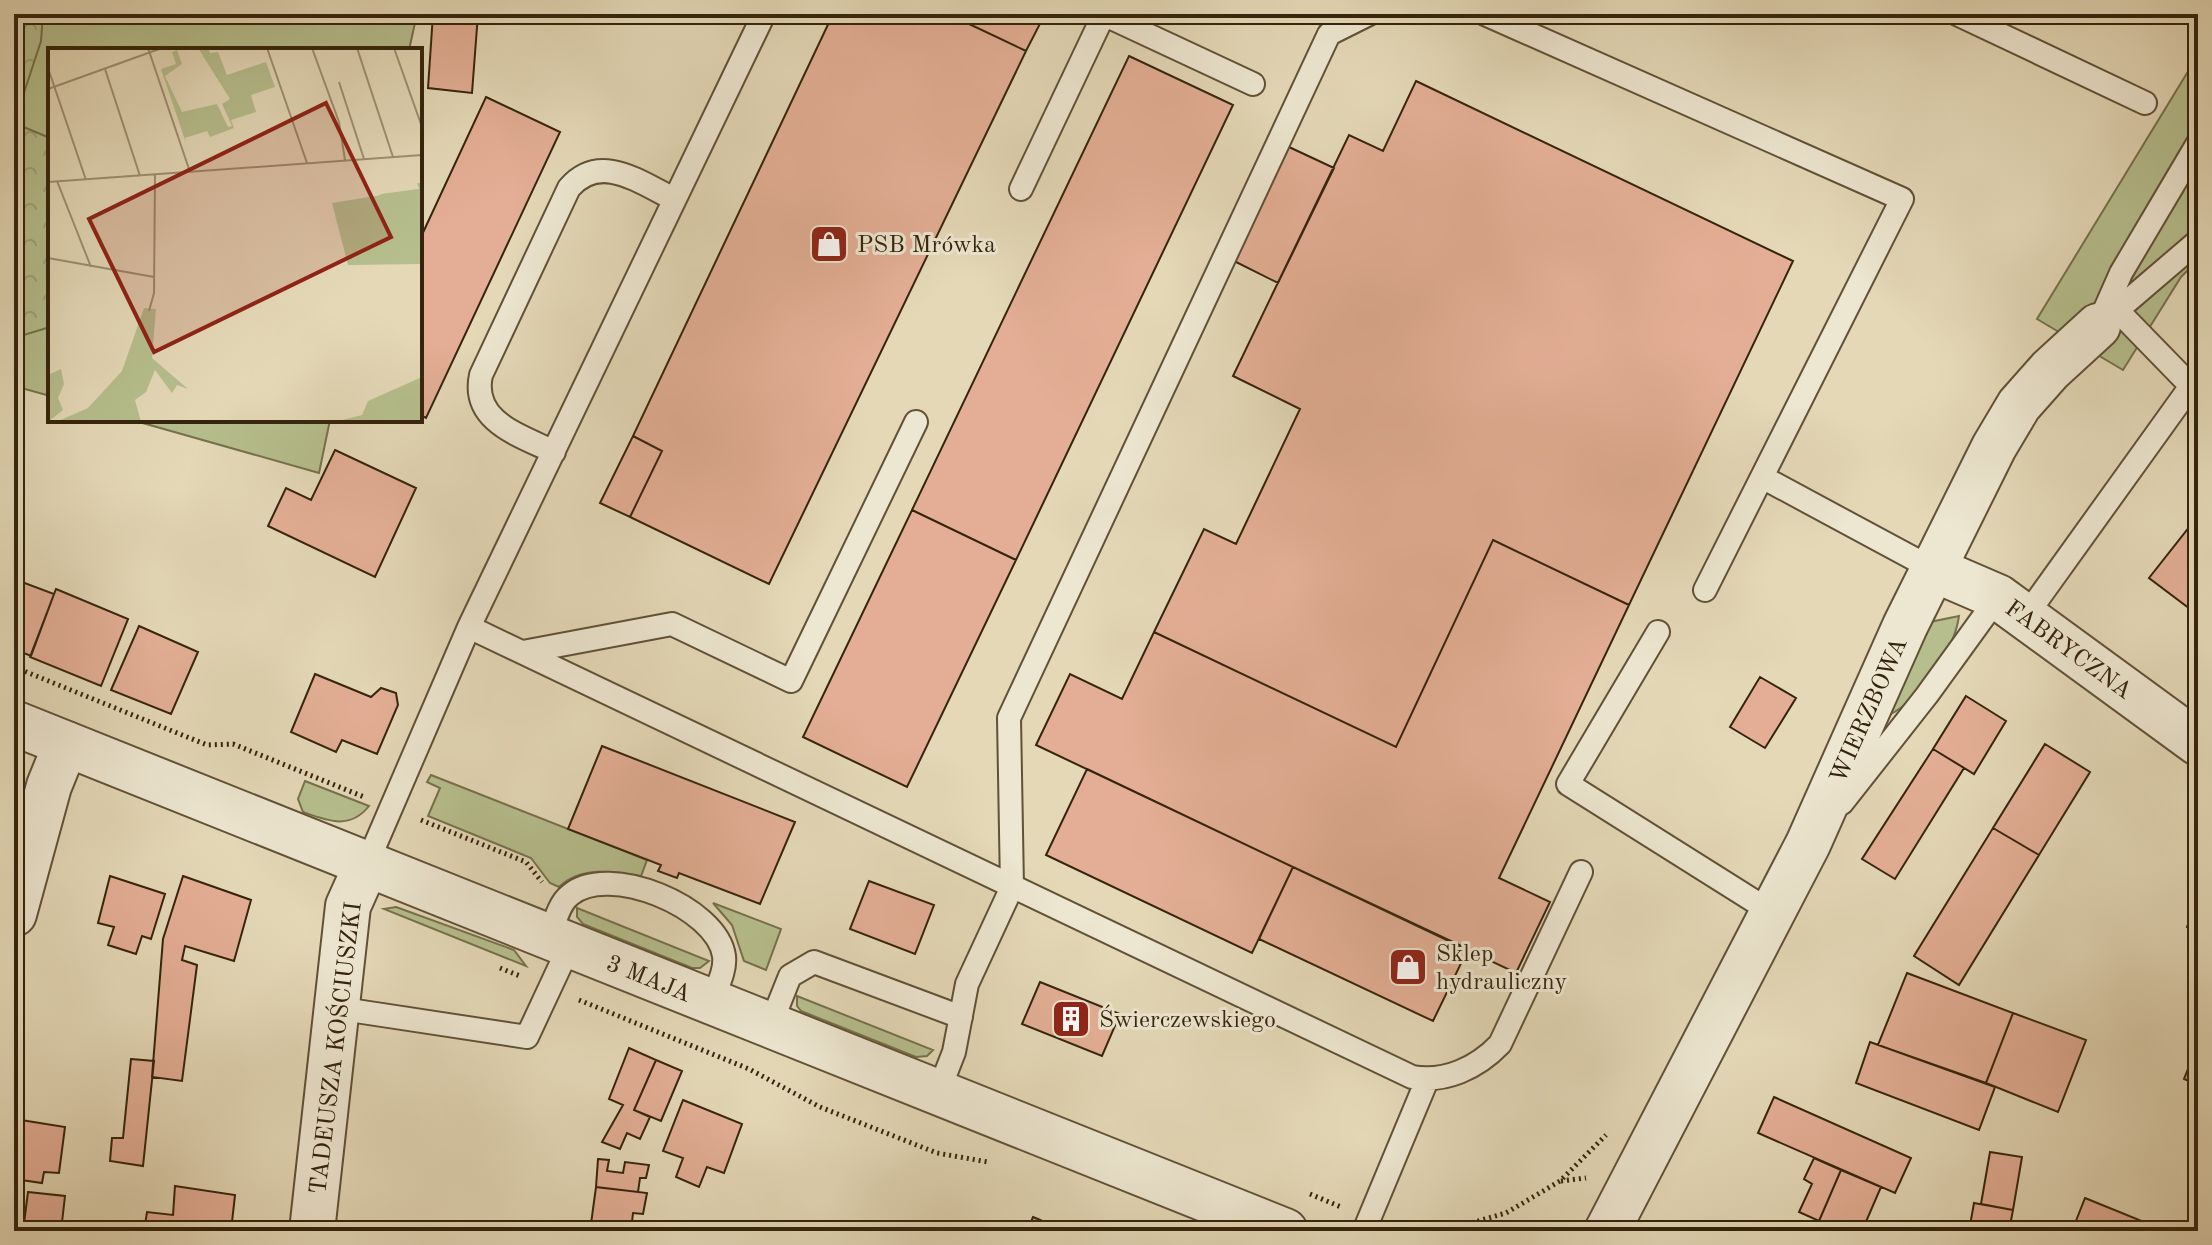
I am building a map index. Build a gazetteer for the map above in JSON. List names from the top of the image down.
{
  "streets": {
    "street": [
      "FABRYCZNA",
      "WIERZBOWA",
      "3 MAJA",
      "TADEUSZA KOŚCIUSZKI"
    ]
  },
  "crossings": [
    ["FABRYCZNA", "WIERZBOWA"],
    ["3 MAJA", "TADEUSZA KOŚCIUSZKI"]
  ],
  "places": {
    "shop": ["PSB Mrówka", "Sklep hydrauliczny"],
    "building": ["Świerczewskiego"]
  }
}
